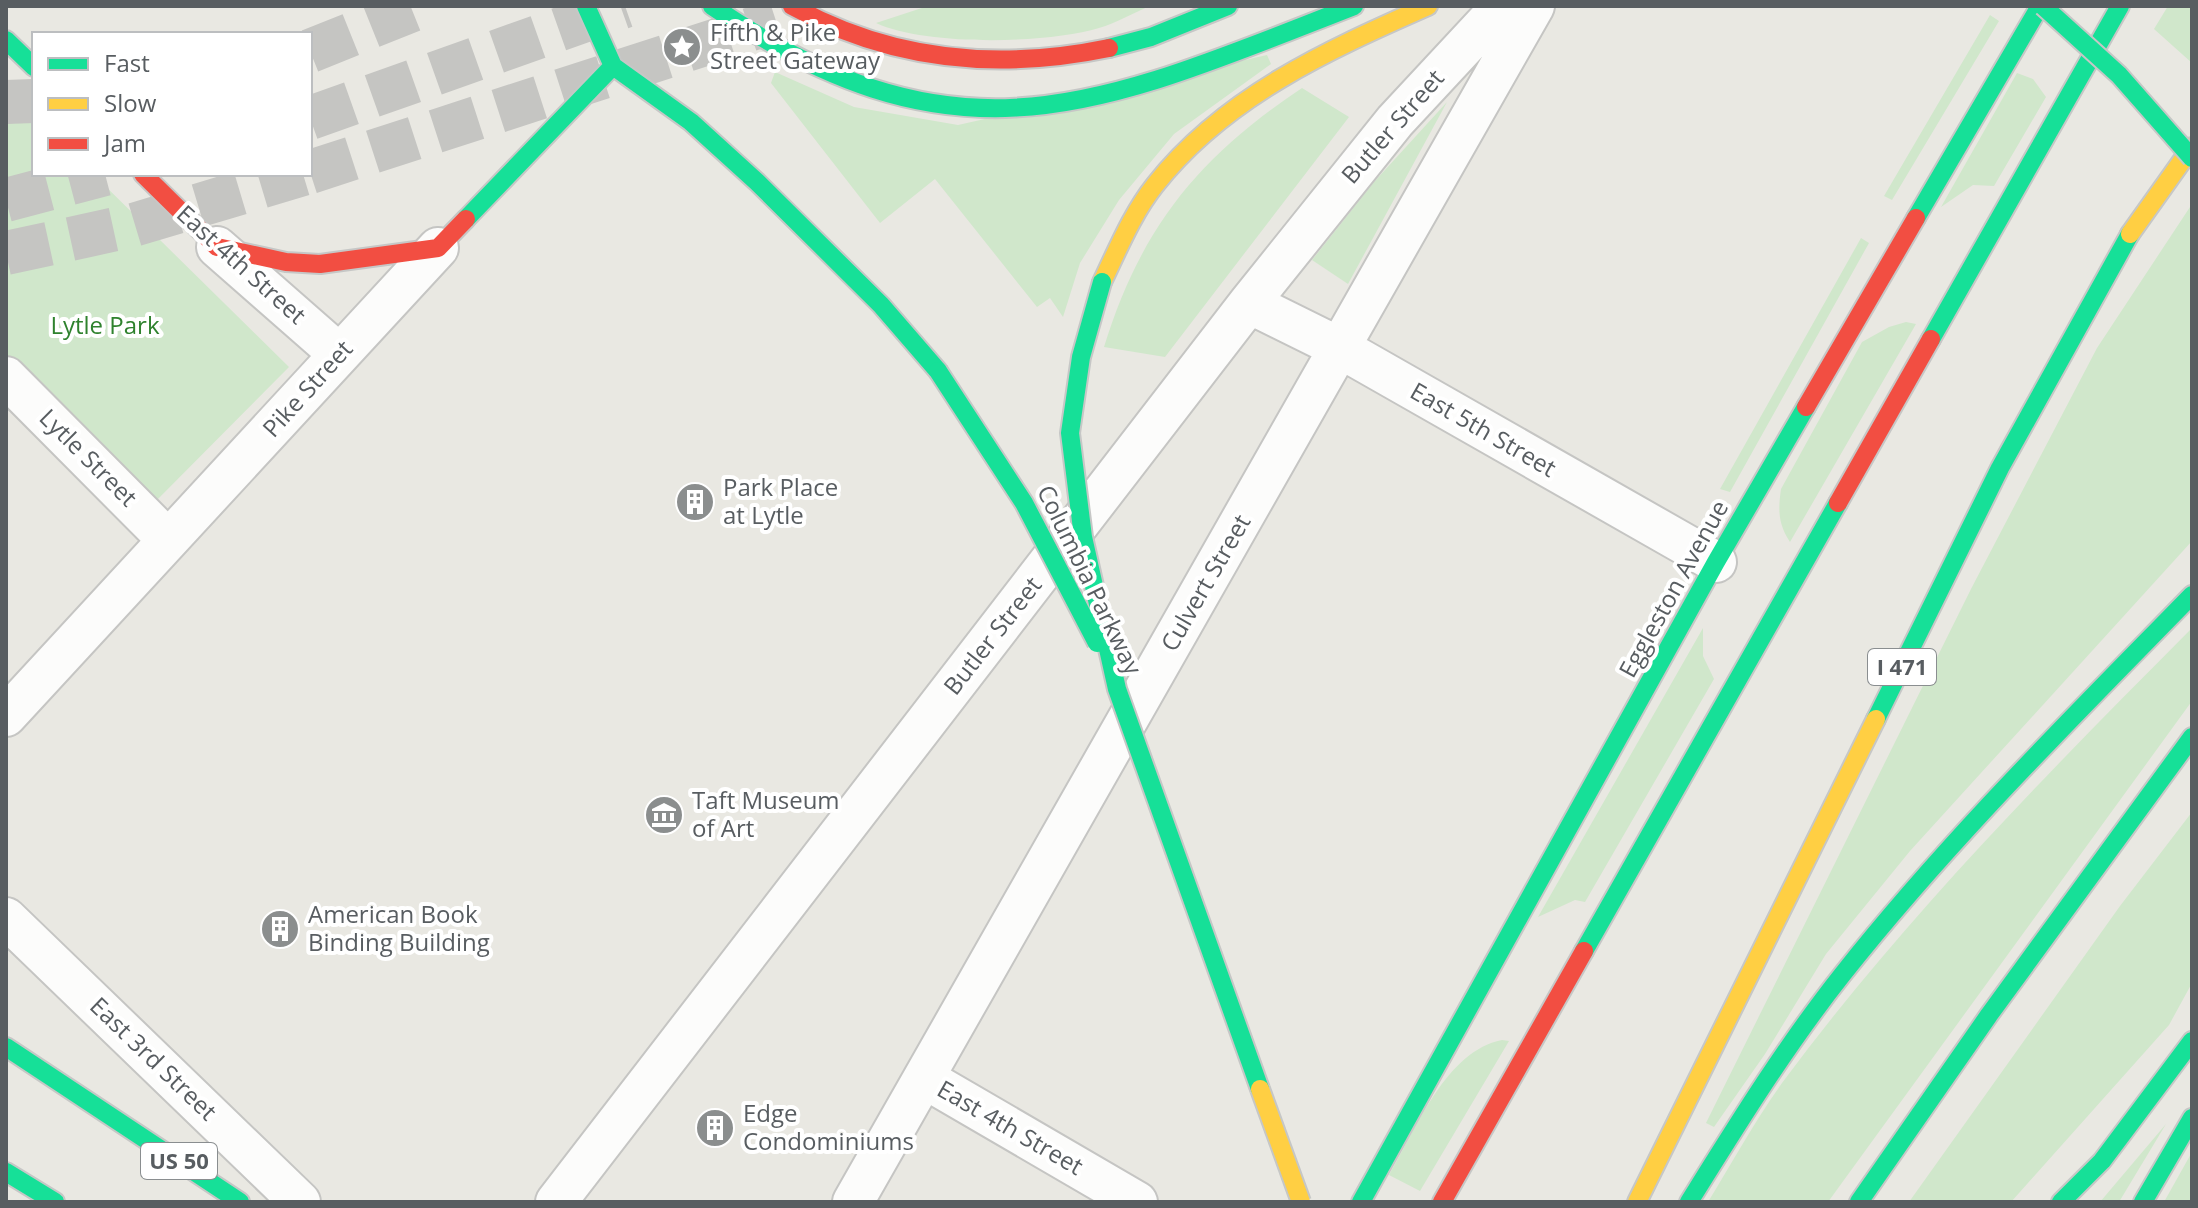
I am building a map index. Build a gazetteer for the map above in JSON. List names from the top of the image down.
{
  "streets": {
    "main road": [
      "East 4th Street",
      "Pike Street",
      "Columbia Parkway",
      "Eggleston Avenue",
      "I 471",
      "US 50"
    ],
    "street": [
      "Butler Street",
      "East 5th Street",
      "Lytle Street",
      "Culvert Street",
      "East 3rd Street"
    ]
  },
  "crossings": [
    ["Butler Street", "East 5th Street"],
    ["East 4th Street", "Pike Street"],
    ["East 4th Street", "Culvert Street"],
    ["Pike Street", "Lytle Street"],
    ["Pike Street", "Columbia Parkway"],
    ["East 5th Street", "Culvert Street"],
    ["East 5th Street", "Eggleston Avenue"]
  ],
  "parks": ["Lytle Park"],
  "places": {
    "place": ["Fifth & Pike Street Gateway"],
    "building": ["Park Place at Lytle", "American Book Binding Building", "Edge Condominiums"],
    "museum": ["Taft Museum of Art"]
  },
  "legend": ["Fast", "Slow", "Jam"]
}
